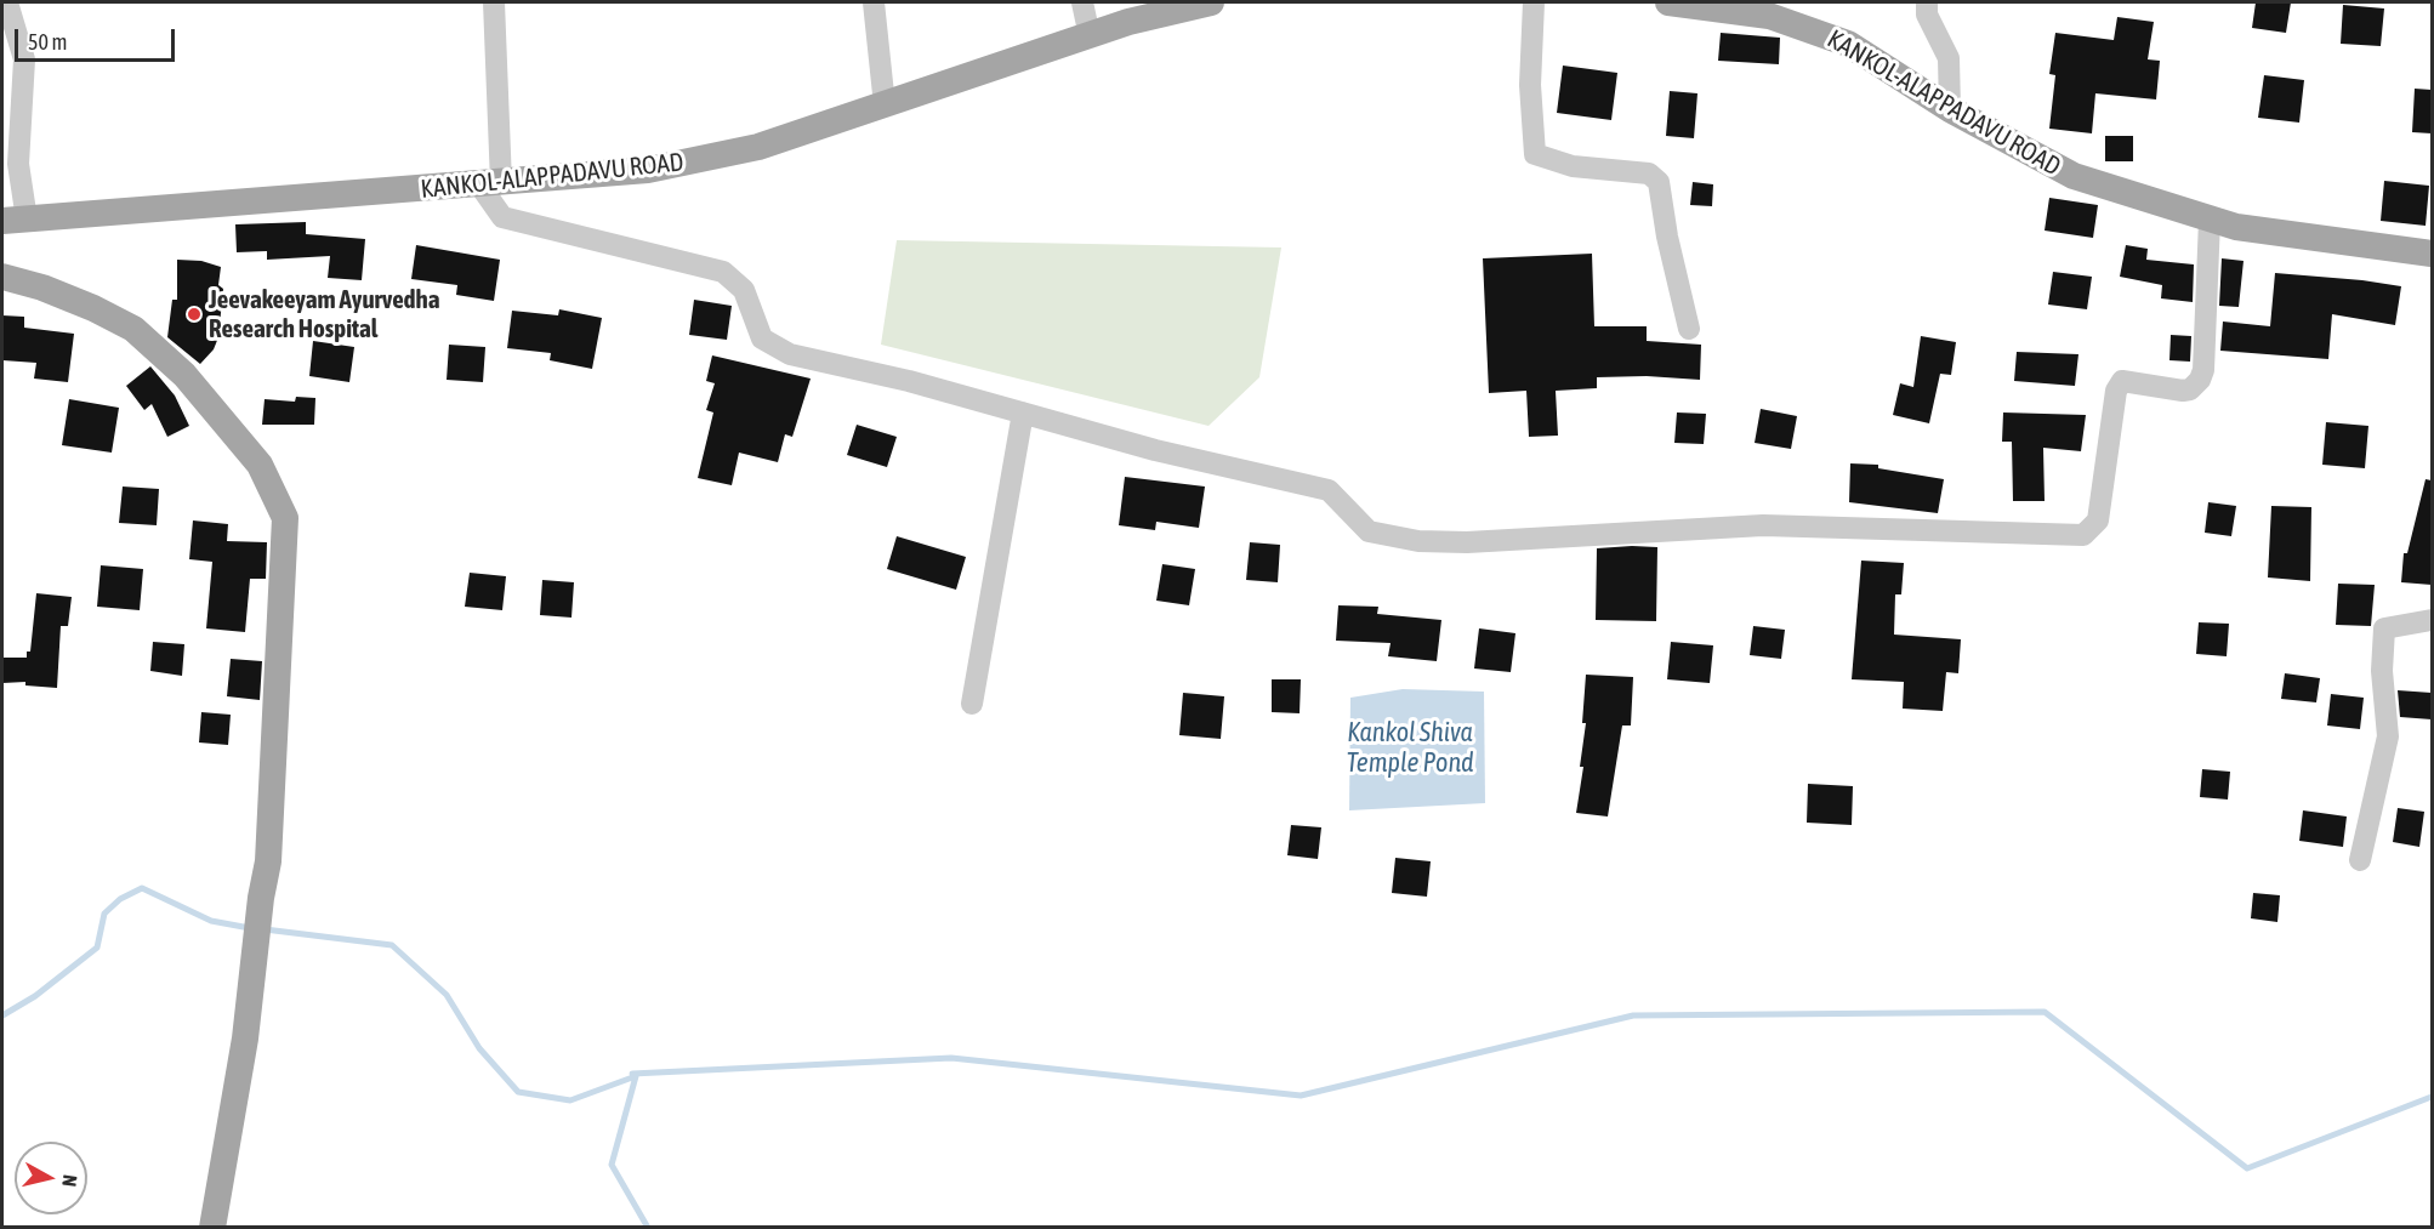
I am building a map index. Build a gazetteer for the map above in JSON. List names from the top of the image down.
{
  "streets": {
    "main road": ["KANKOL-ALAPPADAVU ROAD"]
  },
  "water": ["Kankol Shiva Temple Pond"],
  "places": ["Jeevakeeyam Ayurvedha Research Hospital"],
  "scale_bar": "50 m",
  "north": "right"
}
